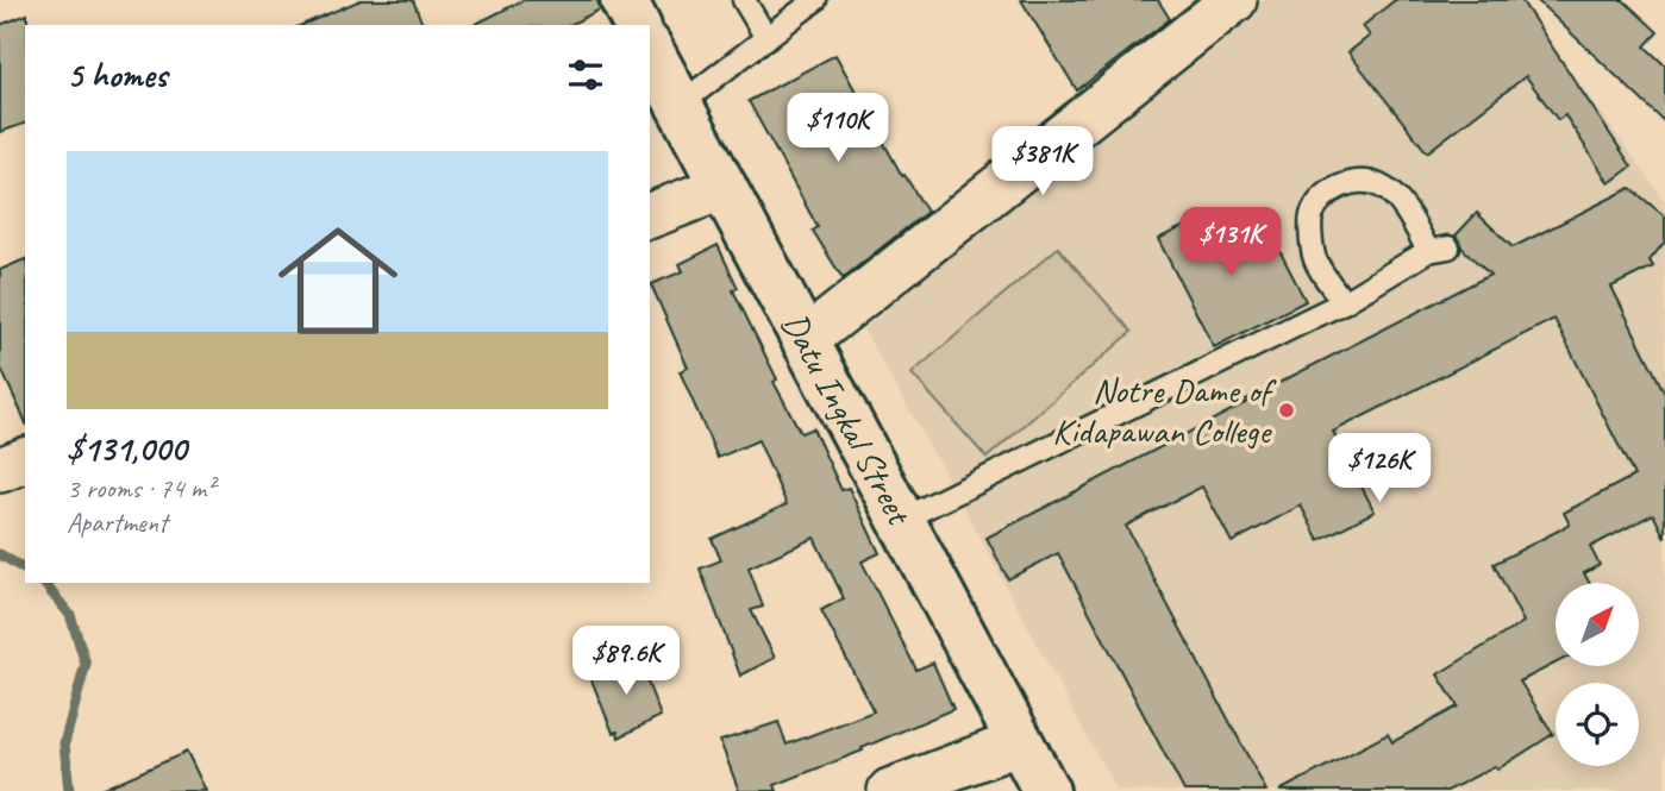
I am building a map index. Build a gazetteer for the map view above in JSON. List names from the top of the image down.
{
  "streets": {
    "street": ["Datu Ingkal Street"]
  },
  "places": ["Notre Dame of Kidapawan College"],
  "north": "top right",
  "page": {
    "heading": "5 homes",
    "price": [
      "$110K",
      "$381K",
      "$131K",
      "$126K",
      "$89.6K"
    ],
    "list": [
      {
        "name": "$131,000",
        "note": "3 rooms · 74 m² · Apartment"
      }
    ]
  }
}
